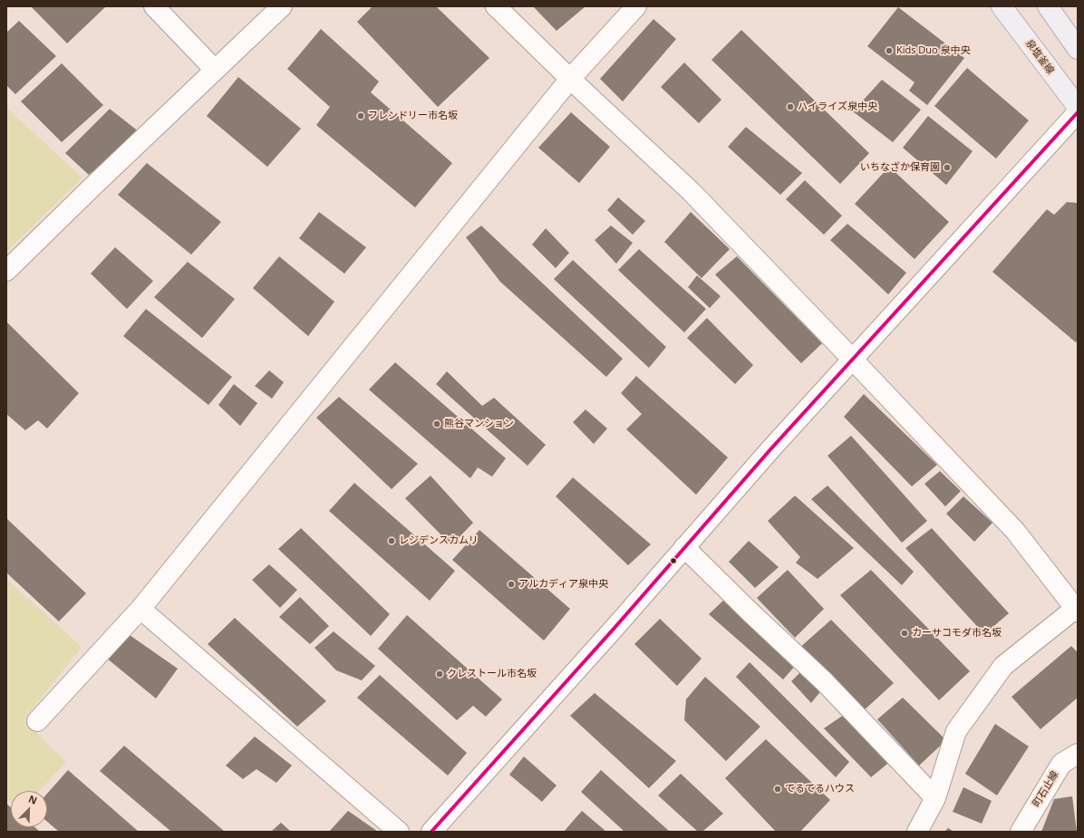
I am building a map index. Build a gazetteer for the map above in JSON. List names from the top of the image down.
{
  "streets": {
    "main road": ["泉塩釜線"],
    "street": ["町石止線"]
  },
  "places": [
    "Kids Duo 泉中央",
    "ハイライズ泉中央",
    "フレンドリー市名坂",
    "いちなざか保育園",
    "熊谷マンション",
    "レジデンスカムリ",
    "アルカディア泉中央",
    "カーサコモダ市名坂",
    "クレストール市名坂",
    "てるてるハウス"
  ],
  "north": "top right"
}
